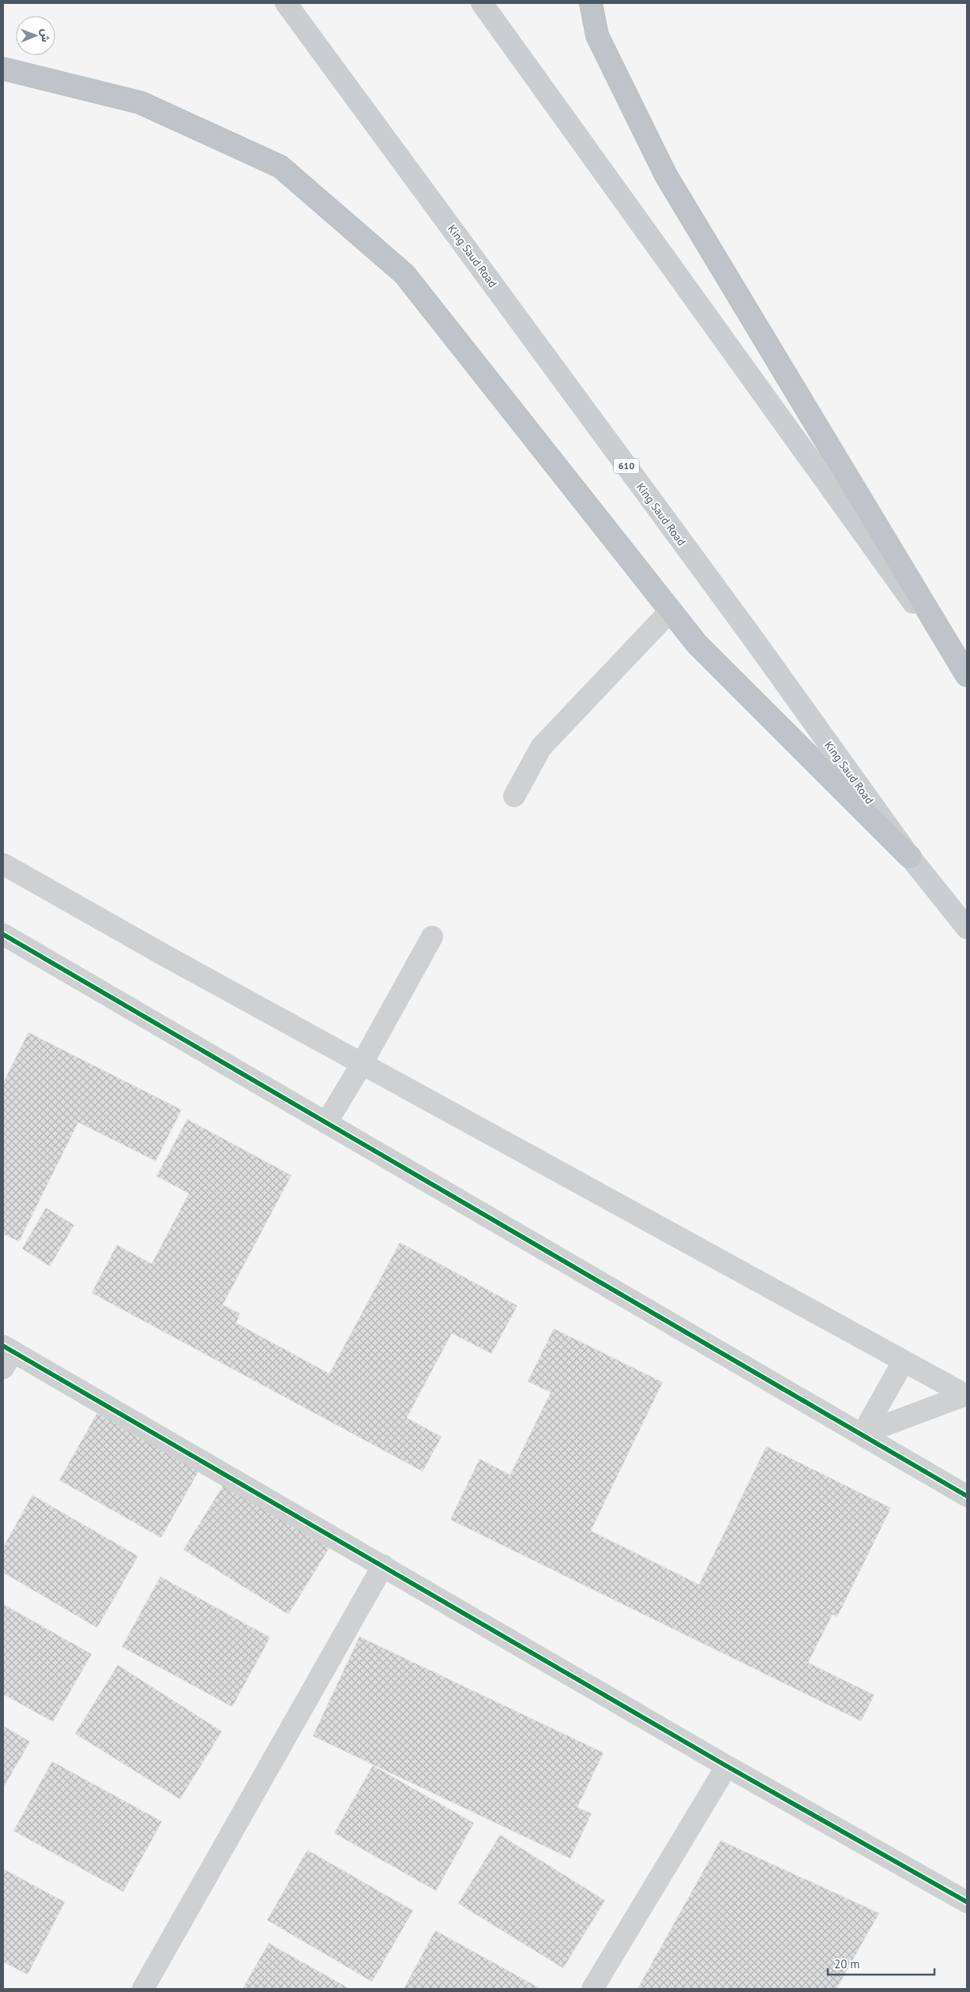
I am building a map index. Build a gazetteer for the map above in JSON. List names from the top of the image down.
{
  "streets": {
    "main road": ["King Saud Road", "610"]
  },
  "scale_bar": "20 m",
  "north": "right"
}
